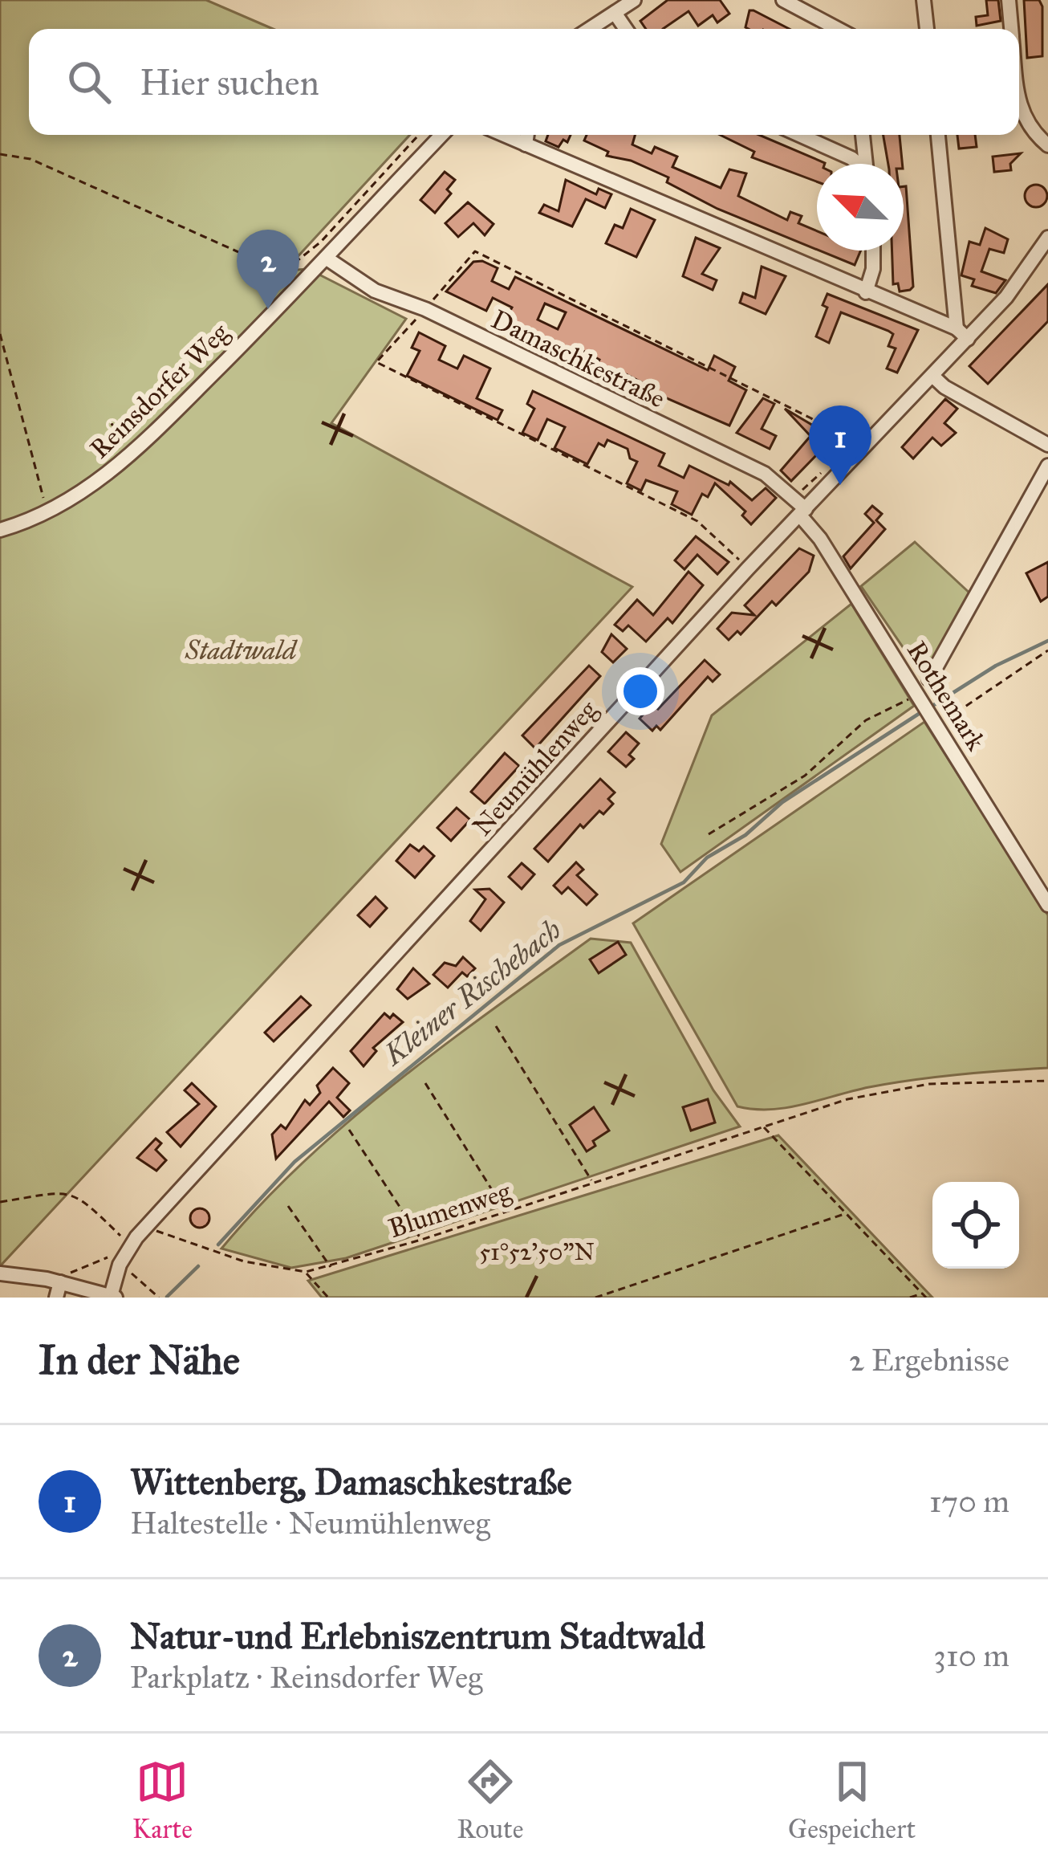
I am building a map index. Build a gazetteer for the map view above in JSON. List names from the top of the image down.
{
  "streets": {
    "street": [
      "Damaschkestraße",
      "Reinsdorfer Weg",
      "Rothemark",
      "Neumühlenweg"
    ],
    "path": ["Blumenweg"]
  },
  "crossings": [
    ["Damaschkestraße", "Reinsdorfer Weg"],
    ["Damaschkestraße", "Rothemark"],
    ["Damaschkestraße", "Neumühlenweg"],
    ["Rothemark", "Neumühlenweg"],
    ["Neumühlenweg", "Blumenweg"]
  ],
  "water": ["Kleiner Rischebach"],
  "parks": ["Stadtwald"],
  "north": "top left",
  "page": {
    "search": "Hier suchen",
    "pins": ["2", "1"],
    "heading": ["In der Nähe", "2 Ergebnisse"],
    "list": [
      {
        "mark": "1",
        "name": "Wittenberg, Damaschkestraße",
        "note": "Haltestelle · Neumühlenweg",
        "value": "170 m"
      },
      {
        "mark": "2",
        "name": "Natur-und Erlebniszentrum Stadtwald",
        "note": "Parkplatz · Reinsdorfer Weg",
        "value": "310 m"
      }
    ],
    "nav": ["Karte", "Route", "Gespeichert"]
  },
  "coordinates": ["51°52'50\"N"]
}
